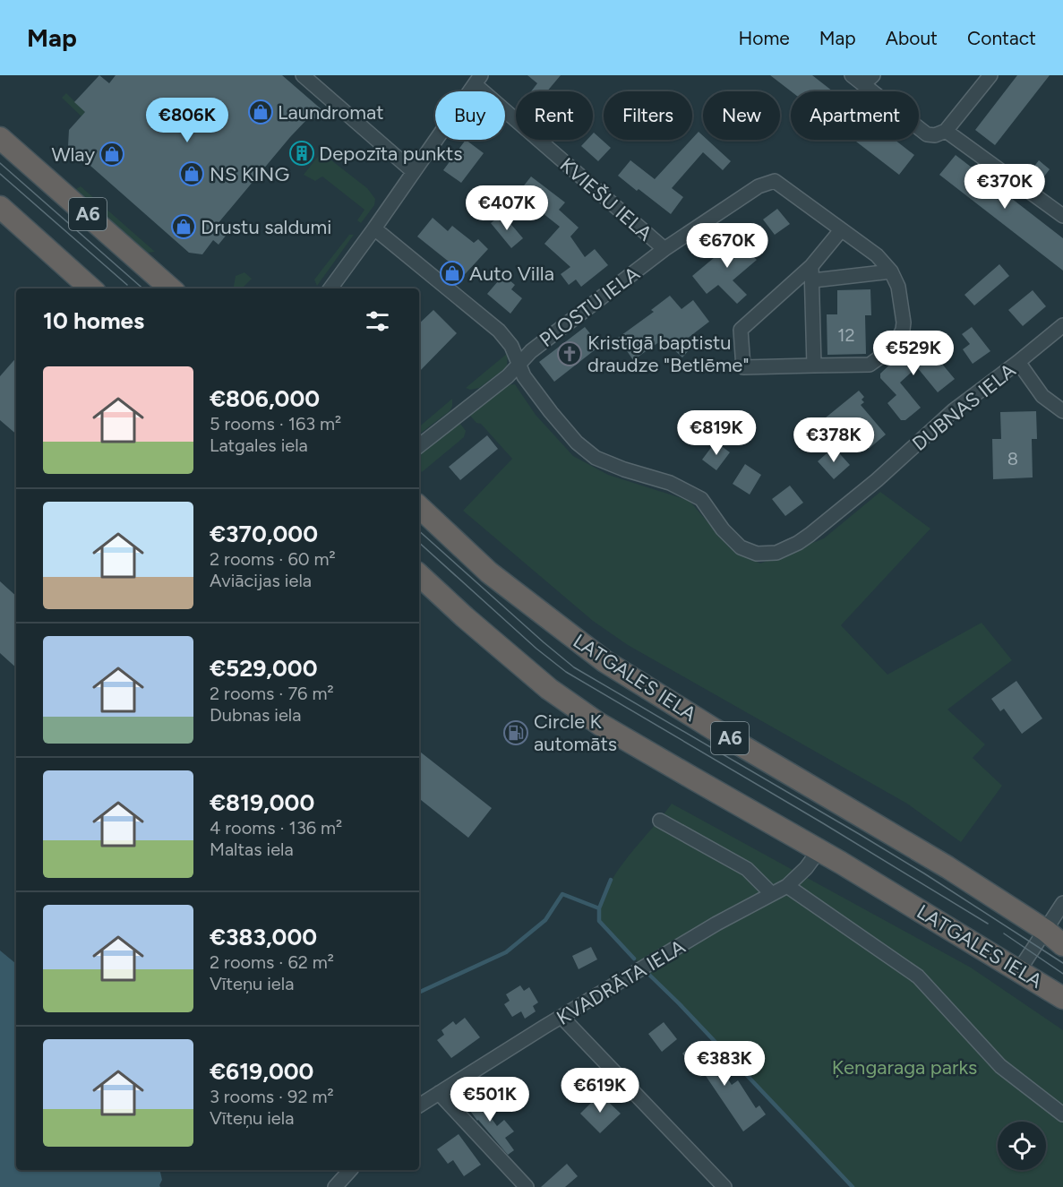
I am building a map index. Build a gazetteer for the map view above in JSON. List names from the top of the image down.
{
  "streets": {
    "highway": ["A6", "LATGALES IELA"],
    "street": [
      "KVIEŠU IELA",
      "PLOSTU IELA",
      "DUBNAS IELA",
      "KVADRĀTA IELA"
    ]
  },
  "crossings": [
    ["KVIEŠU IELA", "PLOSTU IELA"],
    ["PLOSTU IELA", "DUBNAS IELA"],
    ["LATGALES IELA", "KVADRĀTA IELA"]
  ],
  "parks": ["Ķengaraga parks"],
  "places": {
    "shop": [
      "Laundromat",
      "Wlay",
      "NS KING",
      "Drustu saldumi",
      "Auto Villa"
    ],
    "building": ["Depozīta punkts"],
    "church": ["Kristīgā baptistu draudze \"Betlēme\""],
    "fuel station": ["Circle K automāts"]
  },
  "house_numbers": ["12", "8"],
  "page": {
    "header": "Map",
    "nav": [
      "Home",
      "Map",
      "About",
      "Contact"
    ],
    "chip": [
      "Buy",
      "Rent",
      "Filters",
      "New",
      "Apartment"
    ],
    "price": [
      "€806K",
      "€370K",
      "€407K",
      "€670K",
      "€529K",
      "€819K",
      "€378K",
      "€383K",
      "€619K",
      "€501K"
    ],
    "heading": "10 homes",
    "list": [
      {
        "name": "€806,000",
        "note": "5 rooms · 163 m² · Latgales iela"
      },
      {
        "name": "€370,000",
        "note": "2 rooms · 60 m² · Aviācijas iela"
      },
      {
        "name": "€529,000",
        "note": "2 rooms · 76 m² · Dubnas iela"
      },
      {
        "name": "€819,000",
        "note": "4 rooms · 136 m² · Maltas iela"
      },
      {
        "name": "€383,000",
        "note": "2 rooms · 62 m² · Vīteņu iela"
      },
      {
        "name": "€619,000",
        "note": "3 rooms · 92 m² · Vīteņu iela"
      }
    ]
  }
}
